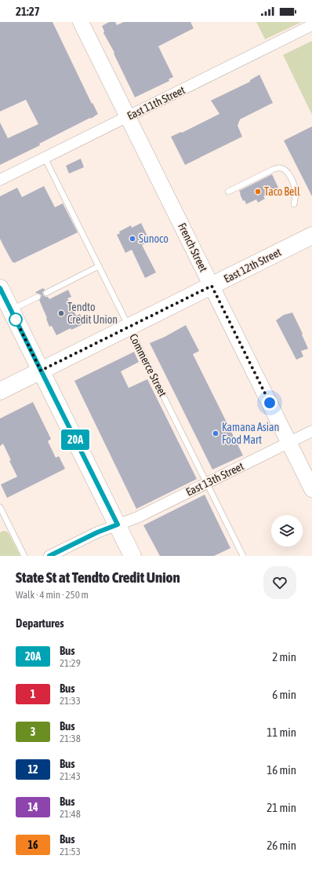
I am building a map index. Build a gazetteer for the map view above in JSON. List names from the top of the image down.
{
  "streets": {
    "main road": ["French Street", "East 12th Street"],
    "street": ["East 11th Street", "East 13th Street"],
    "lane": ["Commerce Street"]
  },
  "crossings": [
    ["East 11th Street", "French Street"],
    ["East 11th Street", "Commerce Street"],
    ["French Street", "East 12th Street"],
    ["French Street", "East 13th Street"],
    ["East 12th Street", "Commerce Street"],
    ["Commerce Street", "East 13th Street"]
  ],
  "places": [
    "Taco Bell",
    "Sunoco",
    "Tendto Credit Union",
    "Kamana Asian Food Mart"
  ],
  "lines": ["bus line 20A"],
  "page": {
    "status": "21:27",
    "on_map": "20A",
    "heading": [
      ["State St at Tendto Credit Union", "Walk · 4 min · 250 m"],
      "Departures"
    ],
    "list": [
      {
        "mark": "20A",
        "name": "Bus",
        "note": "21:29",
        "value": "2 min"
      },
      {
        "mark": "1",
        "name": "Bus",
        "note": "21:33",
        "value": "6 min"
      },
      {
        "mark": "3",
        "name": "Bus",
        "note": "21:38",
        "value": "11 min"
      },
      {
        "mark": "12",
        "name": "Bus",
        "note": "21:43",
        "value": "16 min"
      },
      {
        "mark": "14",
        "name": "Bus",
        "note": "21:48",
        "value": "21 min"
      },
      {
        "mark": "16",
        "name": "Bus",
        "note": "21:53",
        "value": "26 min"
      }
    ]
  }
}
